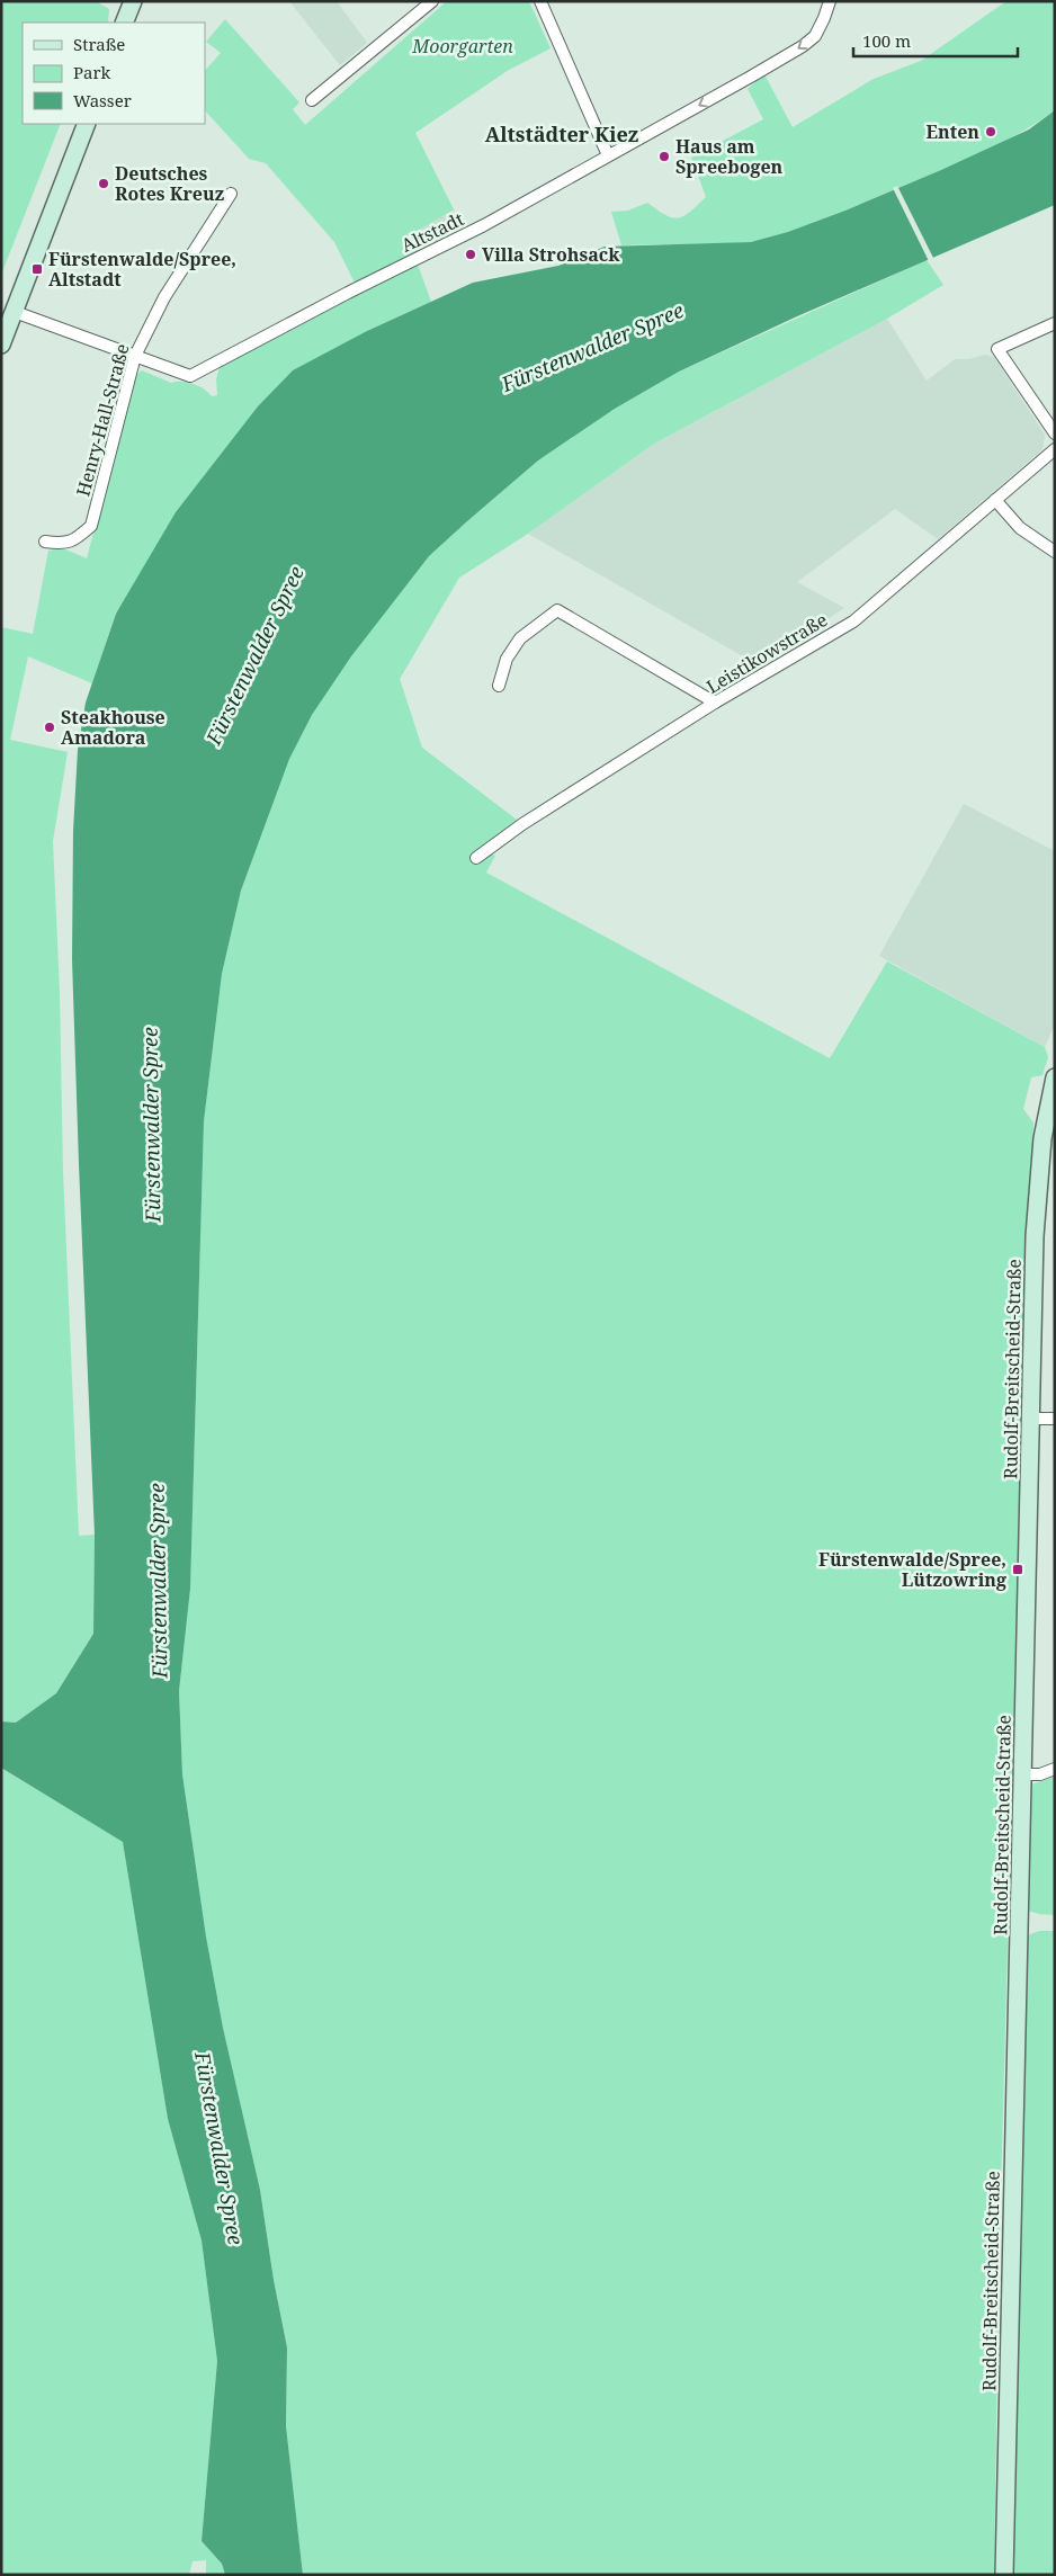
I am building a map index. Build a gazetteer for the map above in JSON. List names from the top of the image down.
{
  "streets": {
    "main road": ["Rudolf-Breitscheid-Straße"],
    "street": ["Altstadt", "Henry-Hall-Straße", "Leistikowstraße"]
  },
  "crossings": [
    ["Altstadt", "Henry-Hall-Straße"]
  ],
  "districts": ["Altstädter Kiez"],
  "water": ["Fürstenwalder Spree"],
  "parks": ["Moorgarten"],
  "places": {
    "other": [
      "Enten",
      "Haus am Spreebogen",
      "Deutsches Rotes Kreuz",
      "Villa Strohsack",
      "Steakhouse Amadora"
    ],
    "transit": ["Fürstenwalde/Spree, Altstadt", "Fürstenwalde/Spree, Lützowring"]
  },
  "legend": ["Straße", "Park", "Wasser"],
  "scale_bar": "100 m"
}
